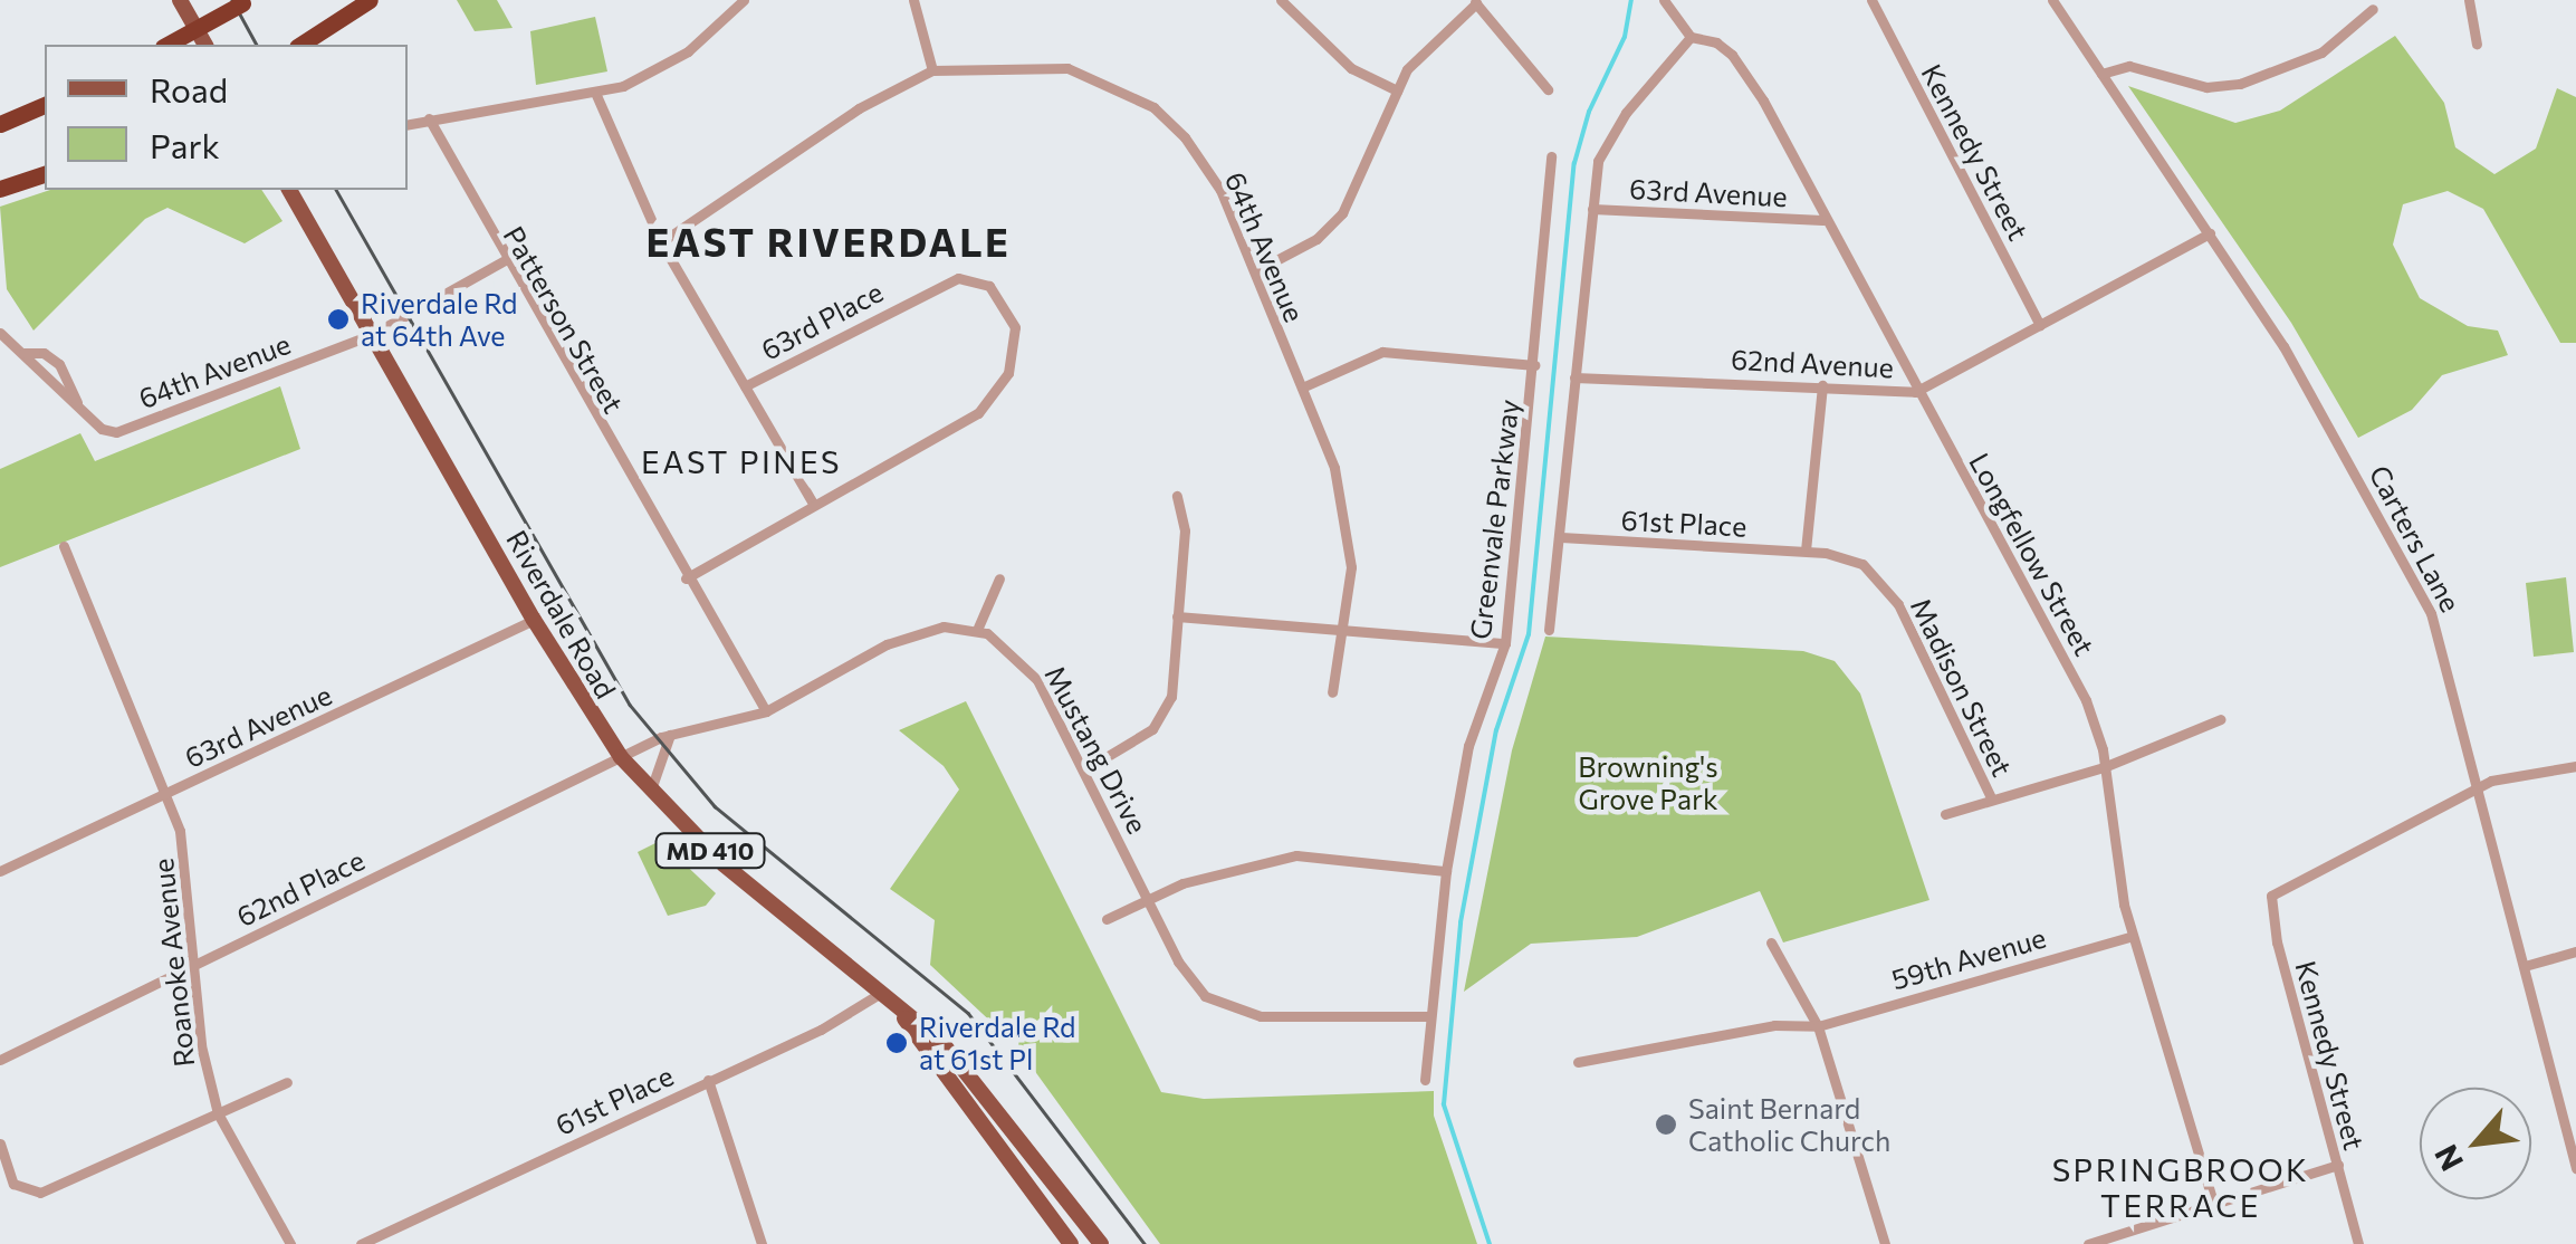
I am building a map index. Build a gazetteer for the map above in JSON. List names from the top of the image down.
{
  "streets": {
    "main road": ["Riverdale Road", "MD 410"],
    "street": [
      "Kennedy Street",
      "63rd Avenue",
      "64th Avenue",
      "Patterson Street",
      "63rd Place",
      "62nd Avenue",
      "Greenvale Parkway",
      "61st Place",
      "Carters Lane",
      "Longfellow Street",
      "Madison Street",
      "Mustang Drive",
      "62nd Place",
      "59th Avenue",
      "Roanoke Avenue"
    ]
  },
  "crossings": [
    ["Kennedy Street", "62nd Avenue"],
    ["Kennedy Street", "Carters Lane"],
    ["63rd Avenue", "Longfellow Street"],
    ["63rd Avenue", "Riverdale Road"],
    ["63rd Avenue", "Roanoke Avenue"],
    ["64th Avenue", "Riverdale Road"],
    ["62nd Avenue", "Carters Lane"],
    ["62nd Avenue", "Longfellow Street"],
    ["Greenvale Parkway", "Mustang Drive"],
    ["61st Place", "Riverdale Road"],
    ["61st Place", "Madison Street"],
    ["Longfellow Street", "59th Avenue"],
    ["Riverdale Road", "62nd Place"],
    ["62nd Place", "Roanoke Avenue"]
  ],
  "districts": ["EAST RIVERDALE", "EAST PINES", "SPRINGBROOK TERRACE"],
  "parks": ["Browning's Grove Park"],
  "places": ["Riverdale Rd at 64th Ave", "Riverdale Rd at 61st Pl", "Saint Bernard Catholic Church"],
  "legend": ["Road", "Park"],
  "north": "bottom left"
}
